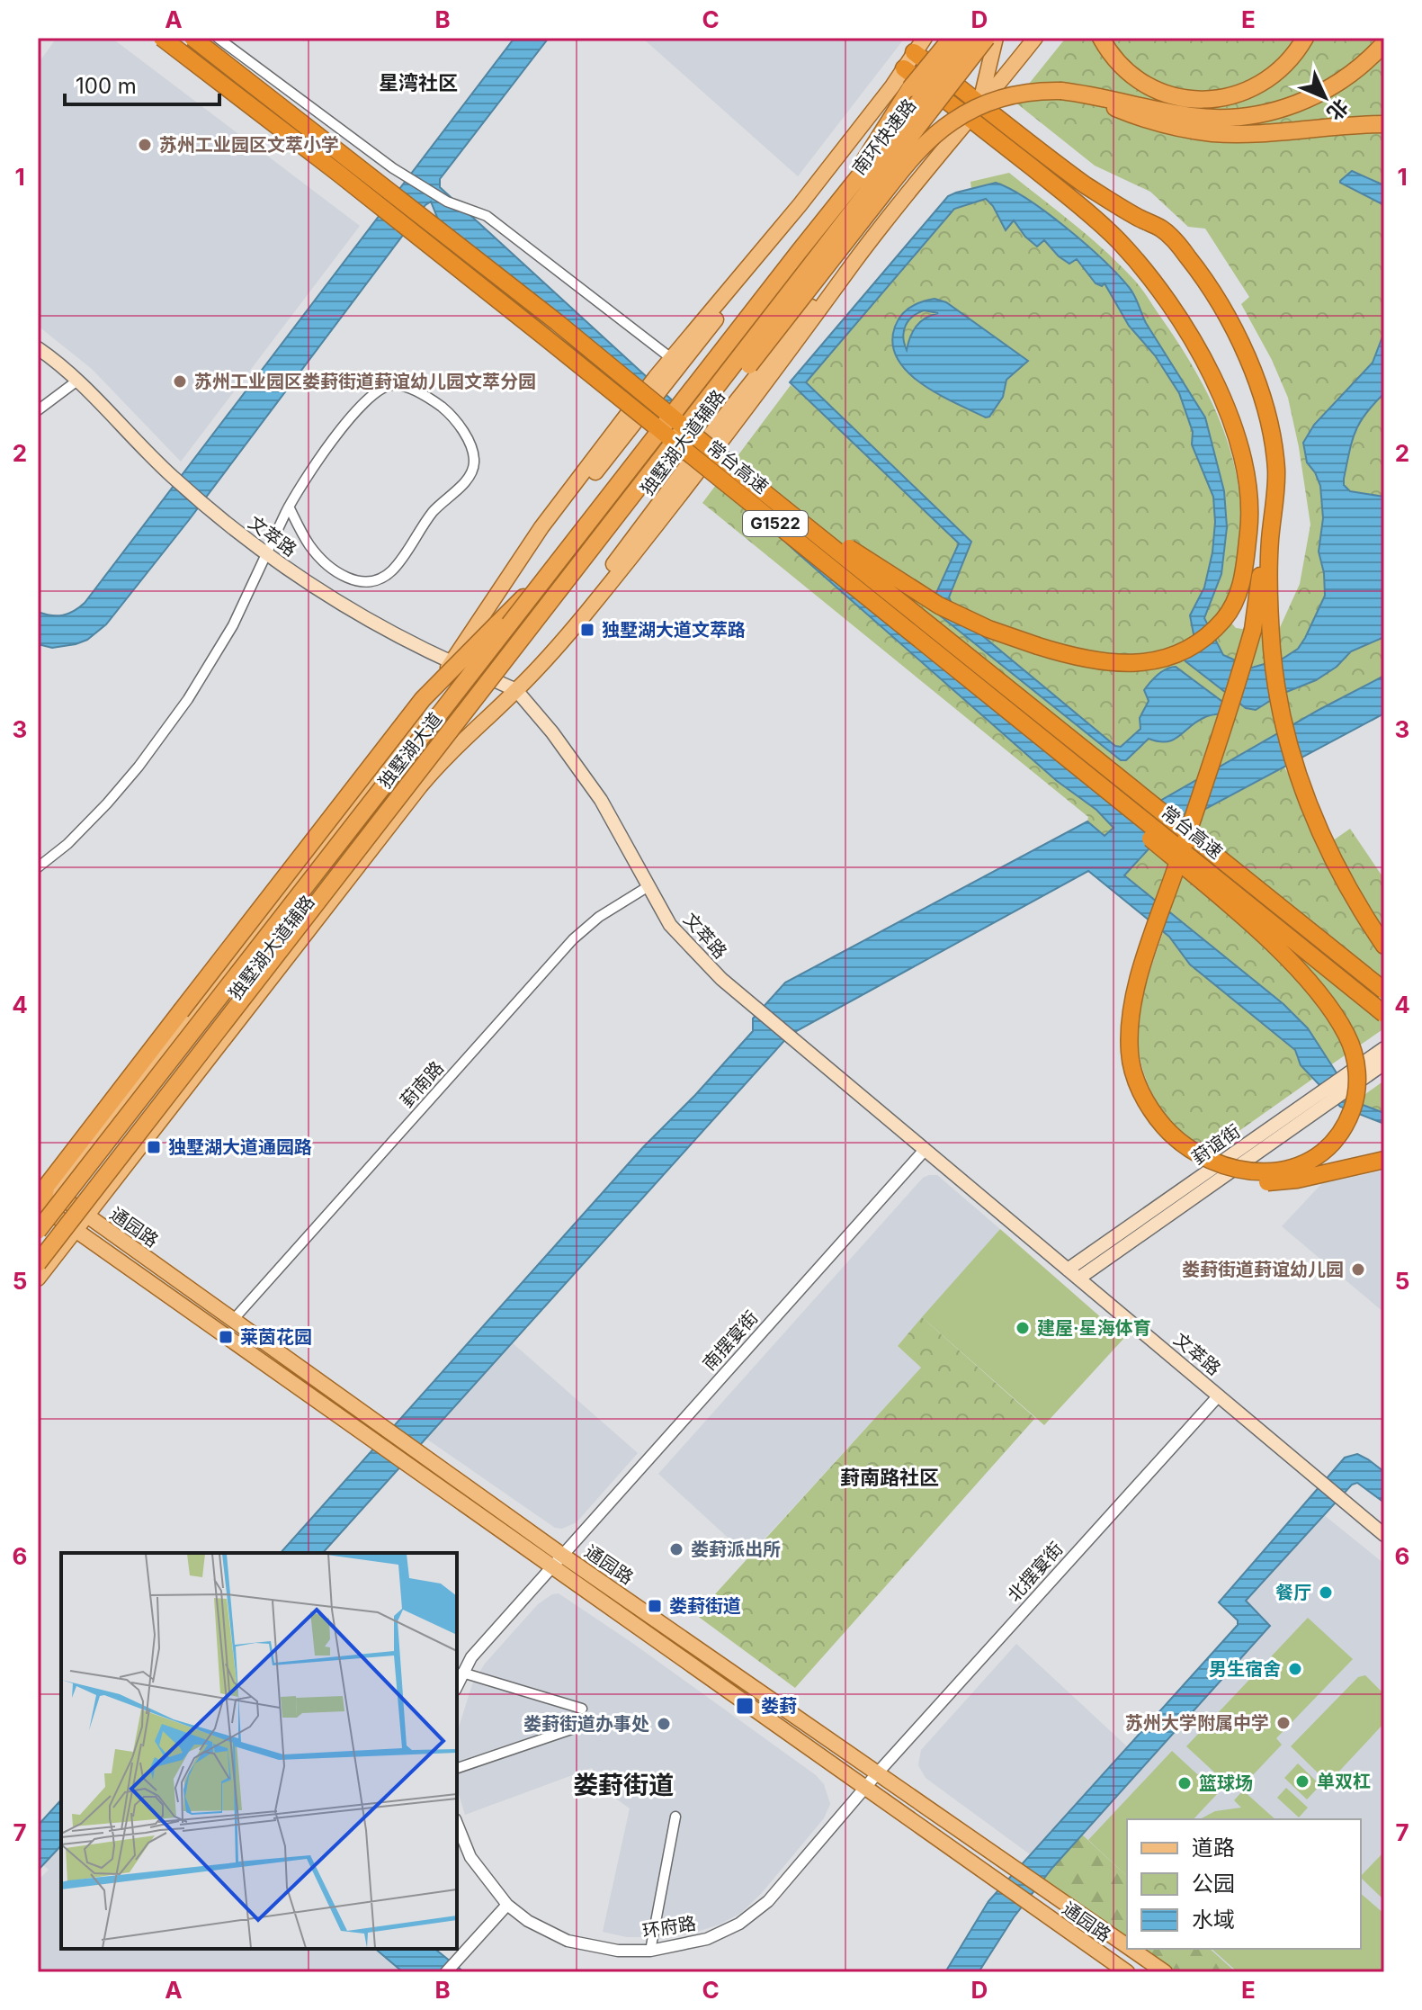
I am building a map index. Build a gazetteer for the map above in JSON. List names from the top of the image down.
{
  "streets": {
    "highway": [
      "南环快速路",
      "常台高速",
      "G1522",
      "独墅湖大道"
    ],
    "main road": [
      "独墅湖大道辅路",
      "文萃路",
      "葑谊街",
      "通园路"
    ],
    "street": [
      "葑南路",
      "南摆宴街",
      "北摆宴街",
      "环府路"
    ]
  },
  "crossings": [
    ["南环快速路", "独墅湖大道"],
    ["独墅湖大道辅路", "文萃路"],
    ["独墅湖大道辅路", "通园路"],
    ["文萃路", "葑南路"],
    ["文萃路", "葑谊街"],
    ["文萃路", "南摆宴街"],
    ["文萃路", "北摆宴街"],
    ["葑南路", "通园路"],
    ["通园路", "南摆宴街"],
    ["通园路", "北摆宴街"],
    ["通园路", "环府路"],
    ["北摆宴街", "环府路"]
  ],
  "districts": ["星湾社区", "葑南路社区", "娄葑街道"],
  "places": {
    "other": [
      "苏州工业园区文萃小学",
      "苏州工业园区娄葑街道葑谊幼儿园文萃分园",
      "娄葑街道葑谊幼儿园",
      "建屋·星海体育",
      "娄葑派出所",
      "餐厅",
      "男生宿舍",
      "苏州大学附属中学",
      "娄葑街道办事处",
      "单双杠",
      "篮球场"
    ],
    "transit": [
      "独墅湖大道文萃路",
      "独墅湖大道通园路",
      "莱茵花园",
      "娄葑街道",
      "娄葑"
    ]
  },
  "legend": ["道路", "公园", "水域"],
  "scale_bar": "100 m",
  "north": "bottom right",
  "grid": {
    "columns": [
      "A",
      "B",
      "C",
      "D",
      "E"
    ],
    "rows": [
      "1",
      "2",
      "3",
      "4",
      "5",
      "6",
      "7"
    ]
  }
}
